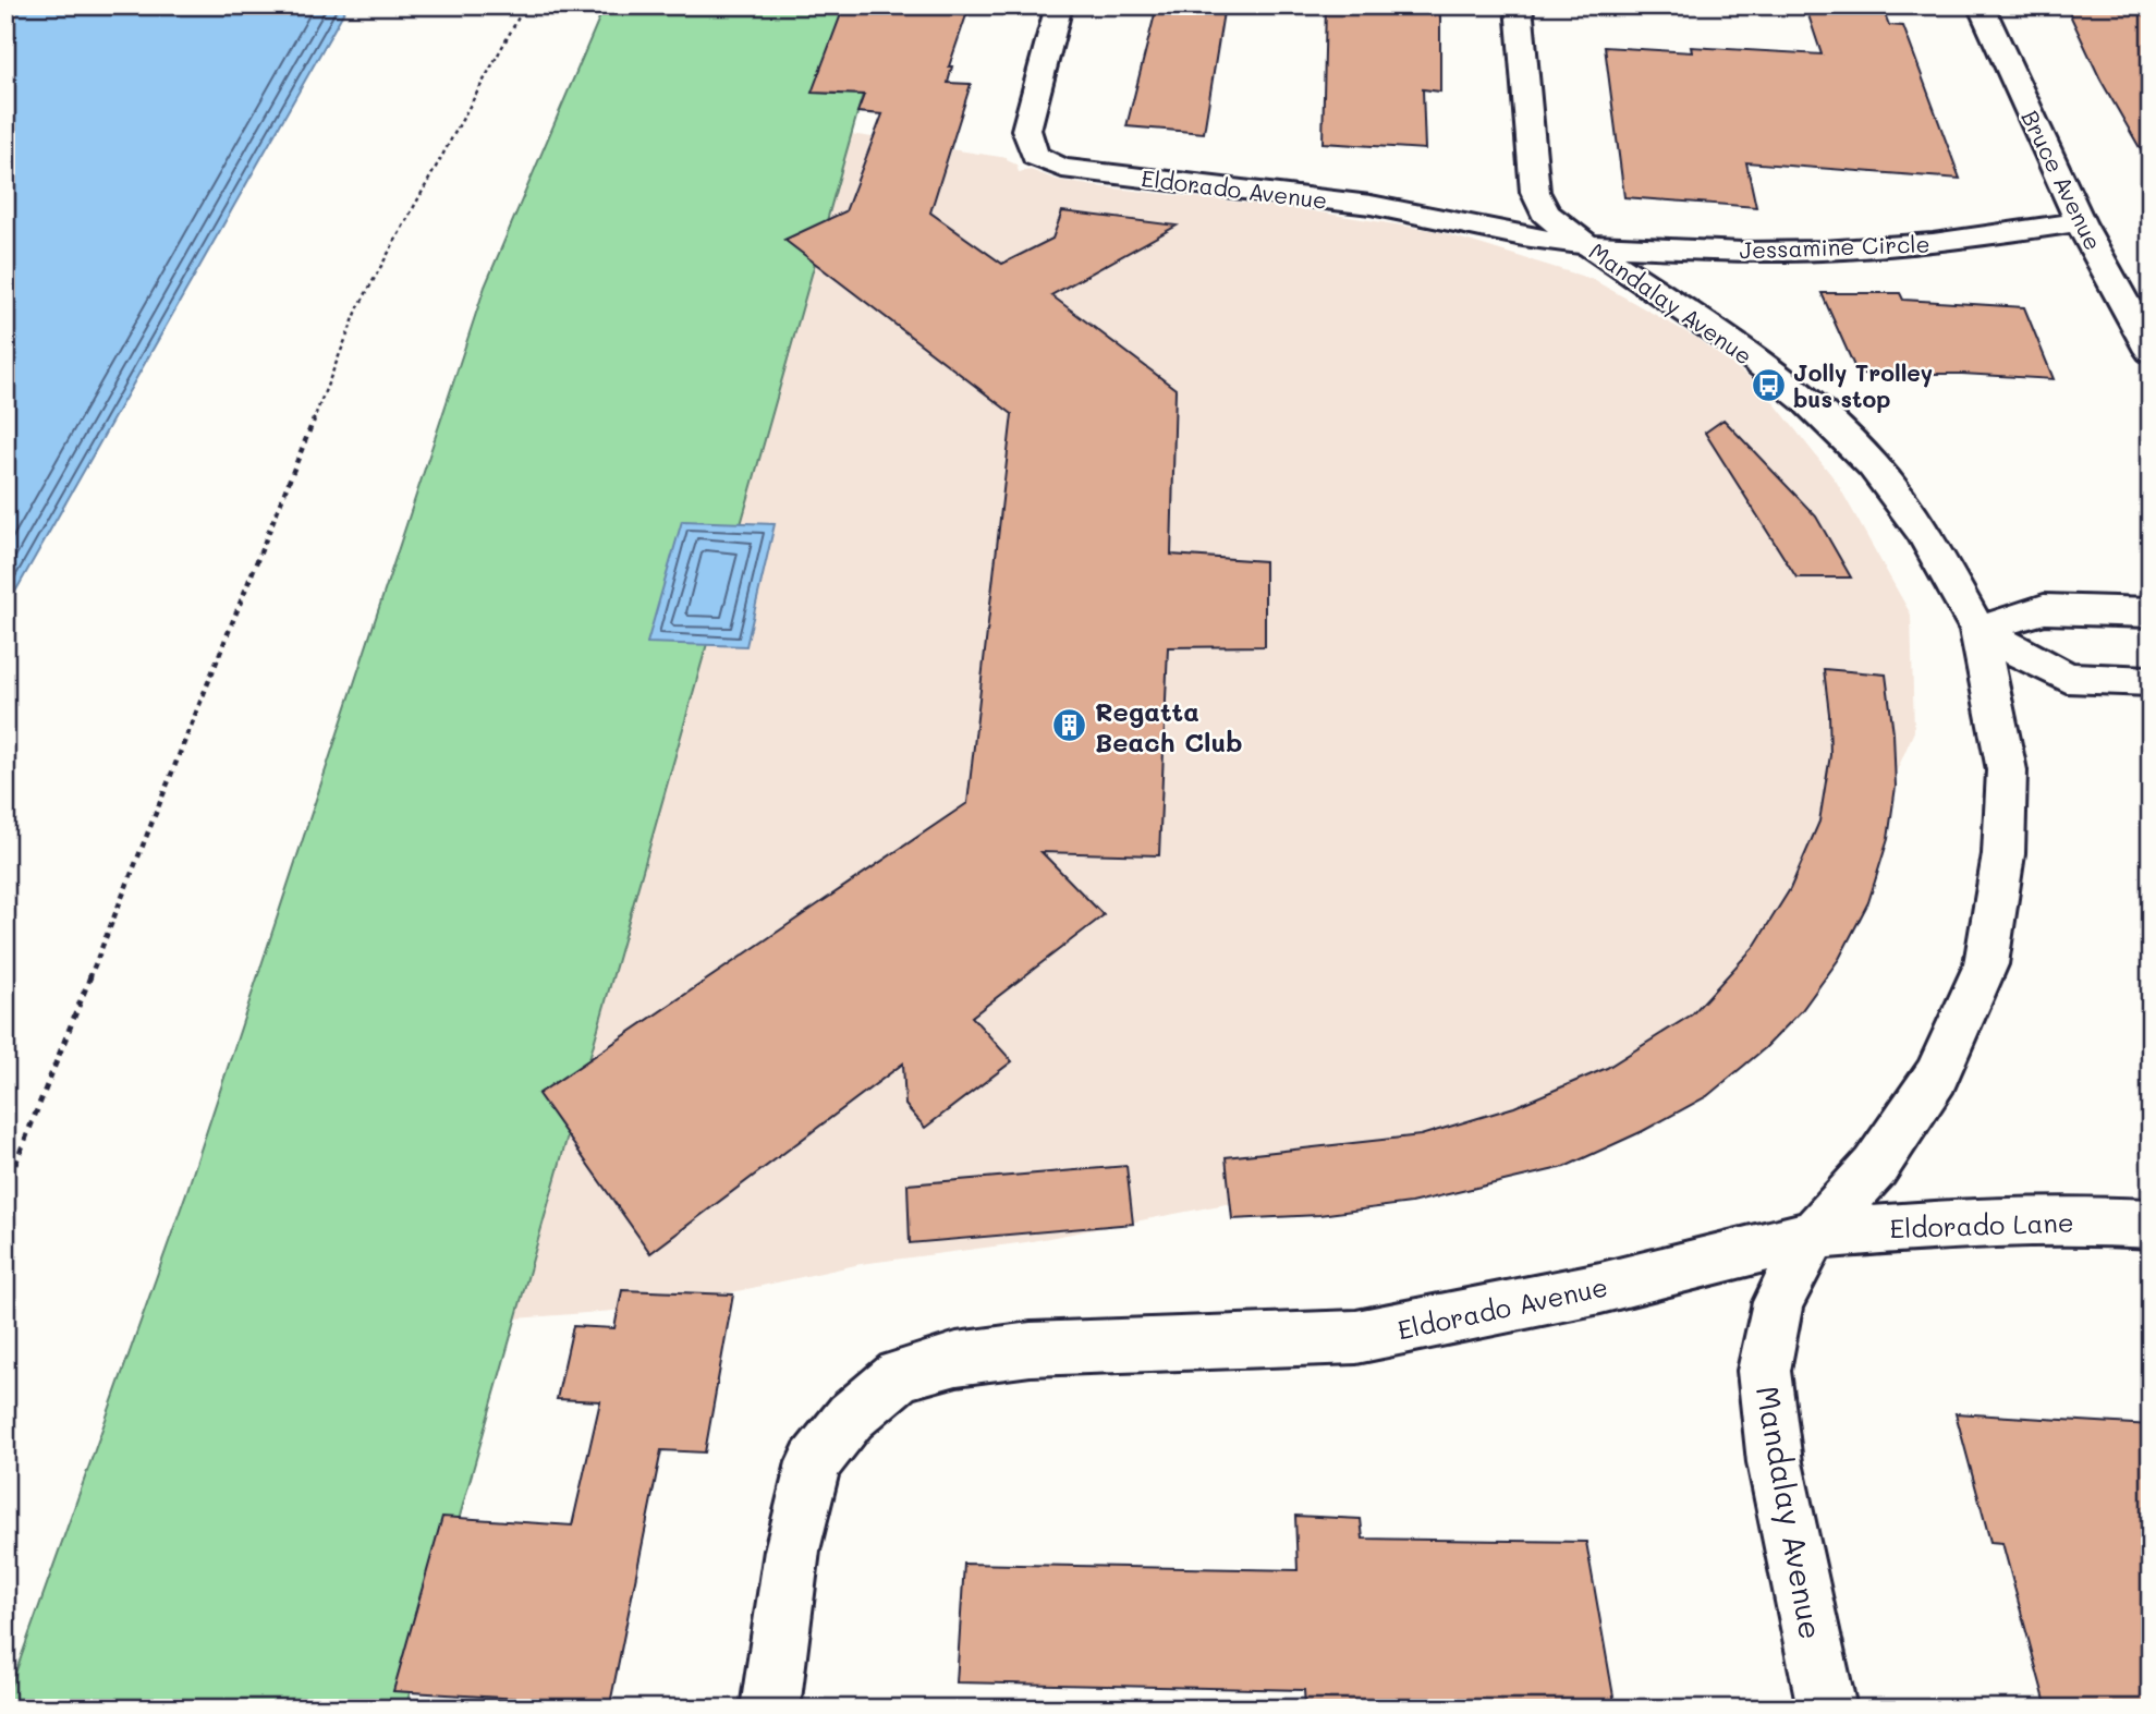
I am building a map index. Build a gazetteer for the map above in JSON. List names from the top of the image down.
{
  "streets": {
    "street": [
      "Bruce Avenue",
      "Eldorado Avenue",
      "Jessamine Circle",
      "Mandalay Avenue",
      "Eldorado Lane"
    ]
  },
  "crossings": [
    ["Bruce Avenue", "Jessamine Circle"],
    ["Eldorado Avenue", "Jessamine Circle"],
    ["Eldorado Avenue", "Mandalay Avenue"],
    ["Eldorado Avenue", "Eldorado Lane"],
    ["Jessamine Circle", "Mandalay Avenue"],
    ["Mandalay Avenue", "Eldorado Lane"]
  ],
  "places": {
    "bus stop": ["Jolly Trolley bus stop"],
    "building": ["Regatta Beach Club"]
  }
}
